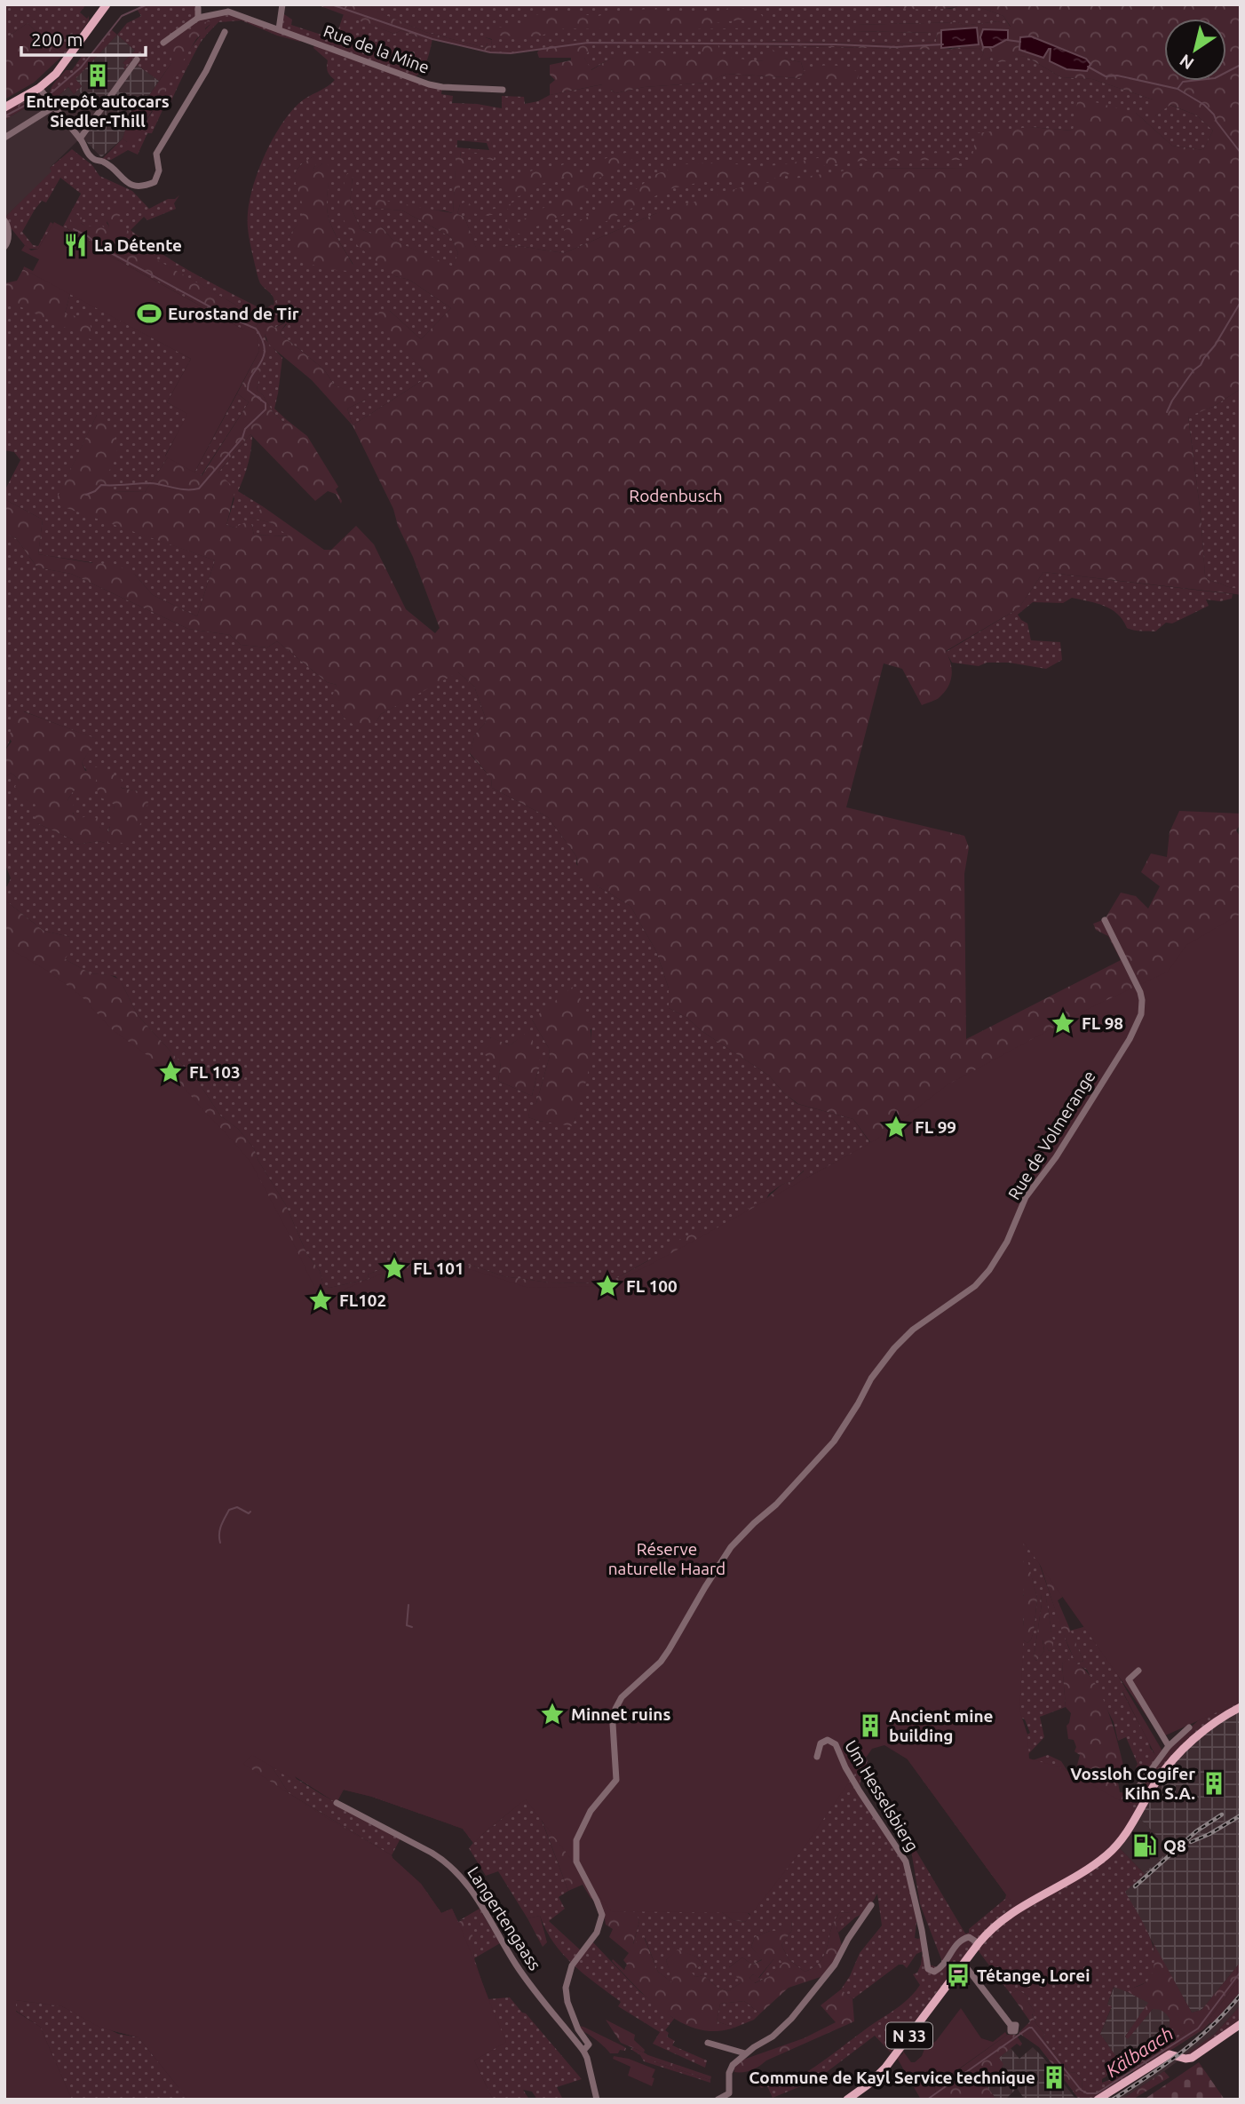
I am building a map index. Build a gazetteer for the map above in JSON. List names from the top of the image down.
{
  "streets": {
    "main road": ["N 33"],
    "street": [
      "Rue de la Mine",
      "Rue de Volmerange",
      "Um Hesselsbierg",
      "Langertengaass"
    ]
  },
  "crossings": [
    ["Rue de Volmerange", "Langertengaass"],
    ["Um Hesselsbierg", "N 33"]
  ],
  "water": ["Kälbaach"],
  "parks": ["Rodenbusch", "Réserve naturelle Haard"],
  "places": {
    "building": [
      "Entrepôt autocars Siedler-Thill",
      "Ancient mine building",
      "Vossloh Cogifer Kihn S.A.",
      "Commune de Kayl Service technique"
    ],
    "restaurant": ["La Détente"],
    "sports": ["Eurostand de Tir"],
    "place": [
      "FL 98",
      "FL 103",
      "FL 99",
      "FL 101",
      "FL 100",
      "FL102",
      "Minnet ruins"
    ],
    "fuel station": ["Q8"],
    "bus stop": ["Tétange, Lorei"]
  },
  "scale_bar": "200 m",
  "north": "bottom left"
}
